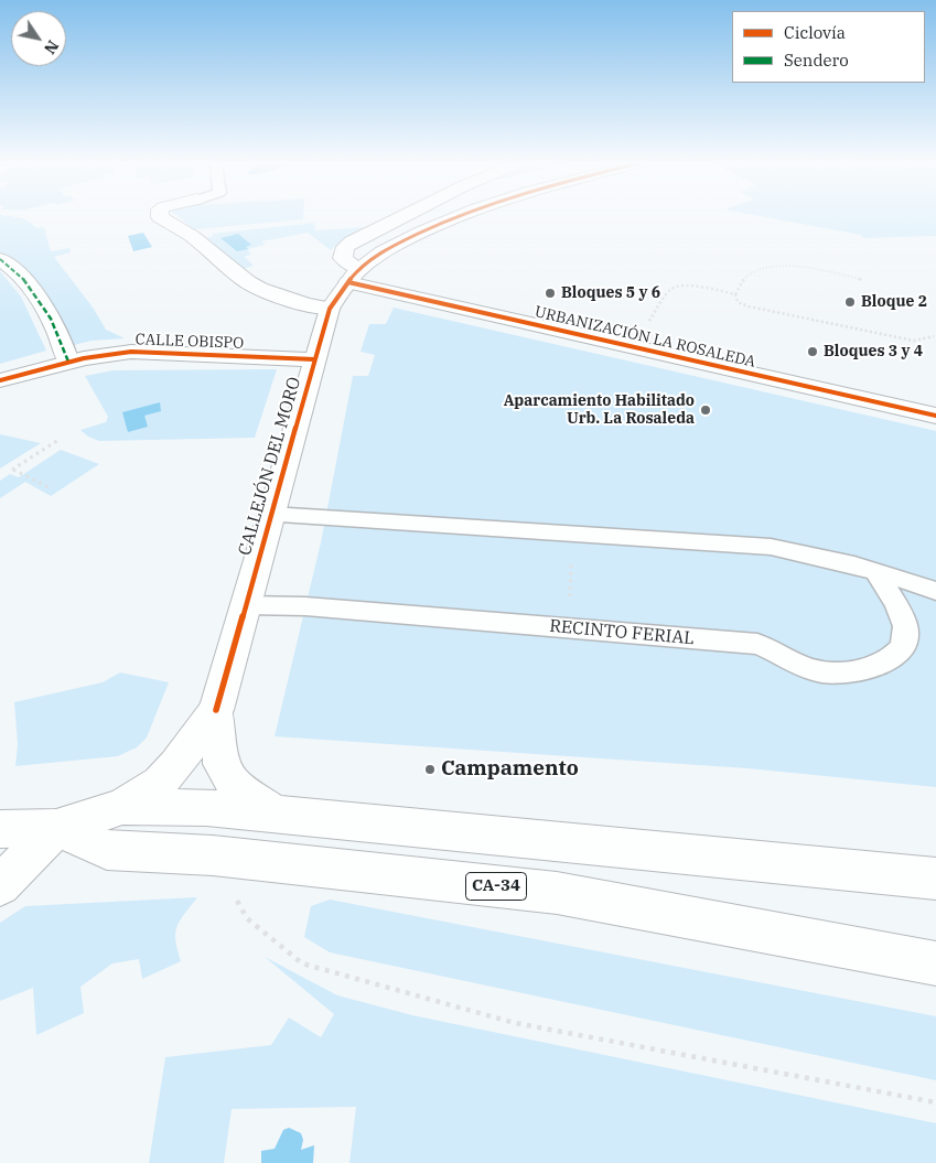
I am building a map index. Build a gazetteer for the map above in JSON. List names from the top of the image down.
{
  "streets": {
    "main road": [
      "URBANIZACIÓN LA ROSALEDA",
      "CALLE OBISPO",
      "CALLEJÓN DEL MORO",
      "CA-34"
    ],
    "lane": ["RECINTO FERIAL"]
  },
  "crossings": [
    ["URBANIZACIÓN LA ROSALEDA", "CALLEJÓN DEL MORO"],
    ["CALLE OBISPO", "CALLEJÓN DEL MORO"],
    ["CALLEJÓN DEL MORO", "RECINTO FERIAL"]
  ],
  "places": [
    "Bloques 5 y 6",
    "Bloque 2",
    "Bloques 3 y 4",
    "Aparcamiento Habilitado Urb. La Rosaleda",
    "Campamento"
  ],
  "legend": ["Ciclovía", "Sendero"],
  "north": "bottom right"
}
